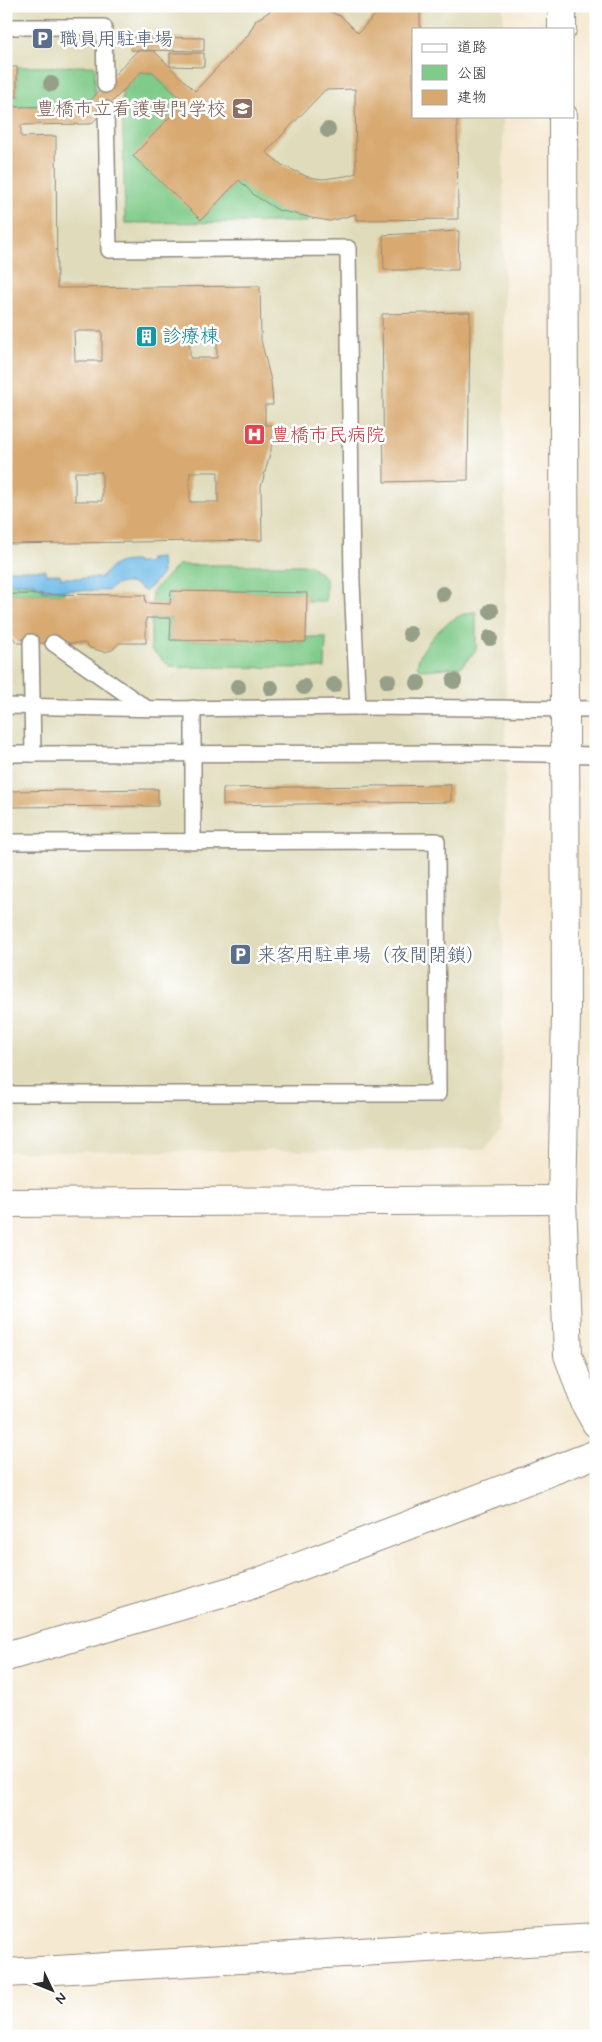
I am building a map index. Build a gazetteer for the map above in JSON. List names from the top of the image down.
{
  "places": {
    "parking": ["職員用駐車場", "来客用駐車場（夜間閉鎖）"],
    "school or university": ["豊橋市立看護専門学校"],
    "building": ["診療棟"],
    "hospital": ["豊橋市民病院"]
  },
  "legend": ["道路", "公園", "建物"],
  "north": "bottom right"
}
